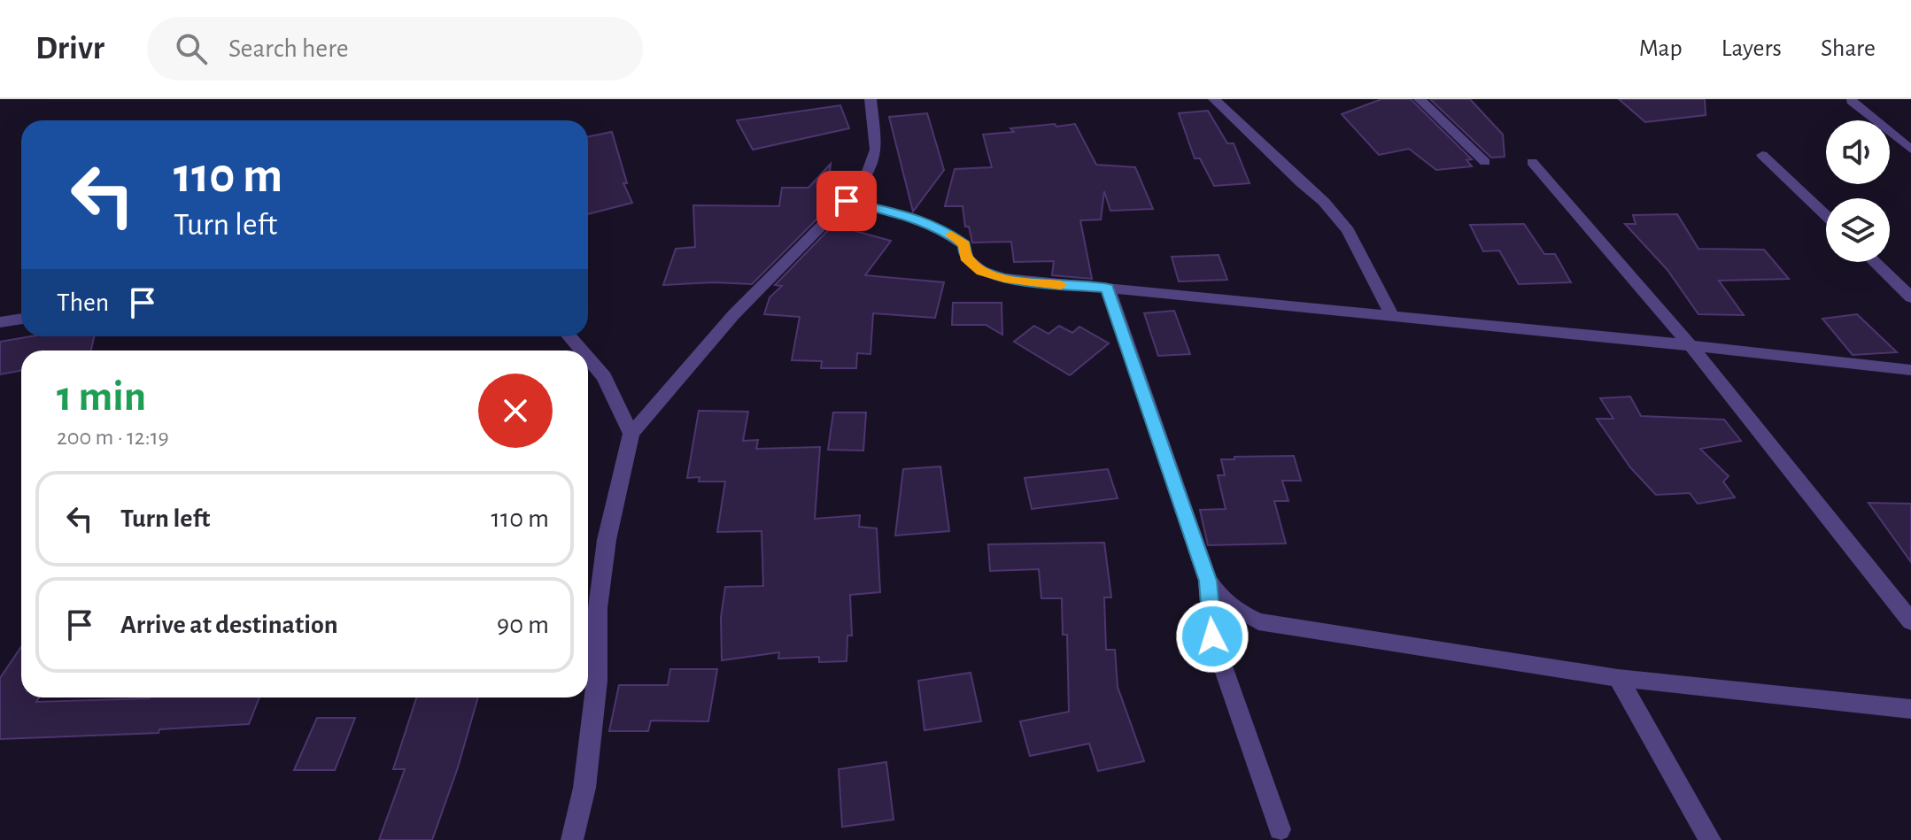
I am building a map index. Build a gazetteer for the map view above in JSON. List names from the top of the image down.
{
  "page": {
    "header": "Drivr",
    "search": "Search here",
    "nav": ["Map", "Layers", "Share"],
    "turn": ["110 m", "Turn left"],
    "then": "Then",
    "heading": ["1 min", "200 m · 12:19"],
    "list": [
      {
        "name": "Turn left",
        "value": "110 m"
      },
      {
        "name": "Arrive at destination",
        "value": "90 m"
      }
    ]
  }
}
